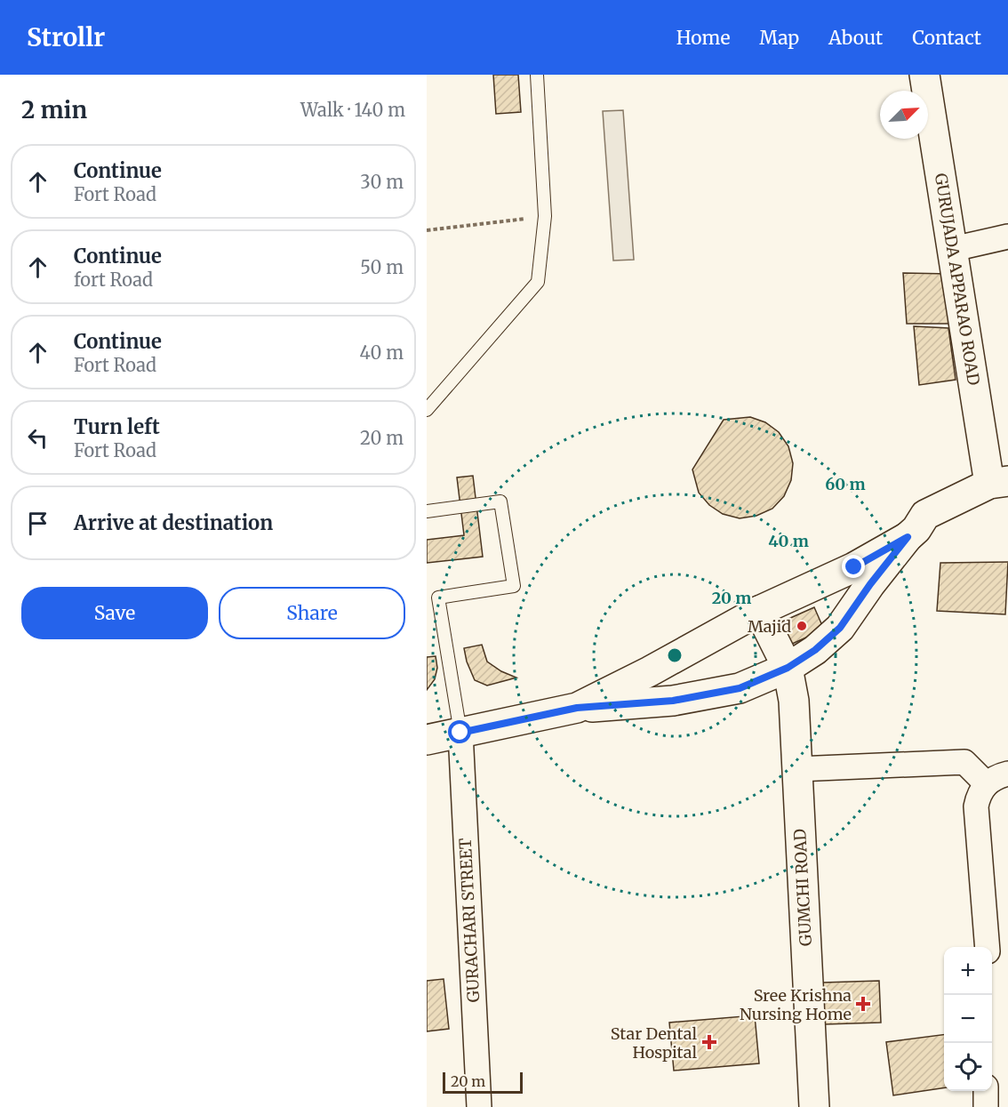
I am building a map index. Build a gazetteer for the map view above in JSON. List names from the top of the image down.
{
  "streets": {
    "street": ["GURUJADA APPARAO ROAD", "GUMCHI ROAD", "GURACHARI STREET"]
  },
  "places": {
    "other": ["Majid"],
    "health": ["Sree Krishna Nursing Home", "Star Dental Hospital"]
  },
  "scale_bar": "20 m",
  "north": "top right",
  "page": {
    "header": "Strollr",
    "nav": [
      "Home",
      "Map",
      "About",
      "Contact"
    ],
    "heading": ["2 min", "Walk · 140 m"],
    "list": [
      ["Continue", "Fort Road", "30 m"],
      ["Continue", "fort Road", "50 m"],
      ["Continue", "Fort Road", "40 m"],
      ["Turn left", "Fort Road", "20 m"],
      "Arrive at destination"
    ],
    "buttons": ["Save", "Share"],
    "map_buttons": ["+", "−"],
    "scale": "20 m"
  },
  "rings": ["60 m", "40 m", "20 m"]
}
